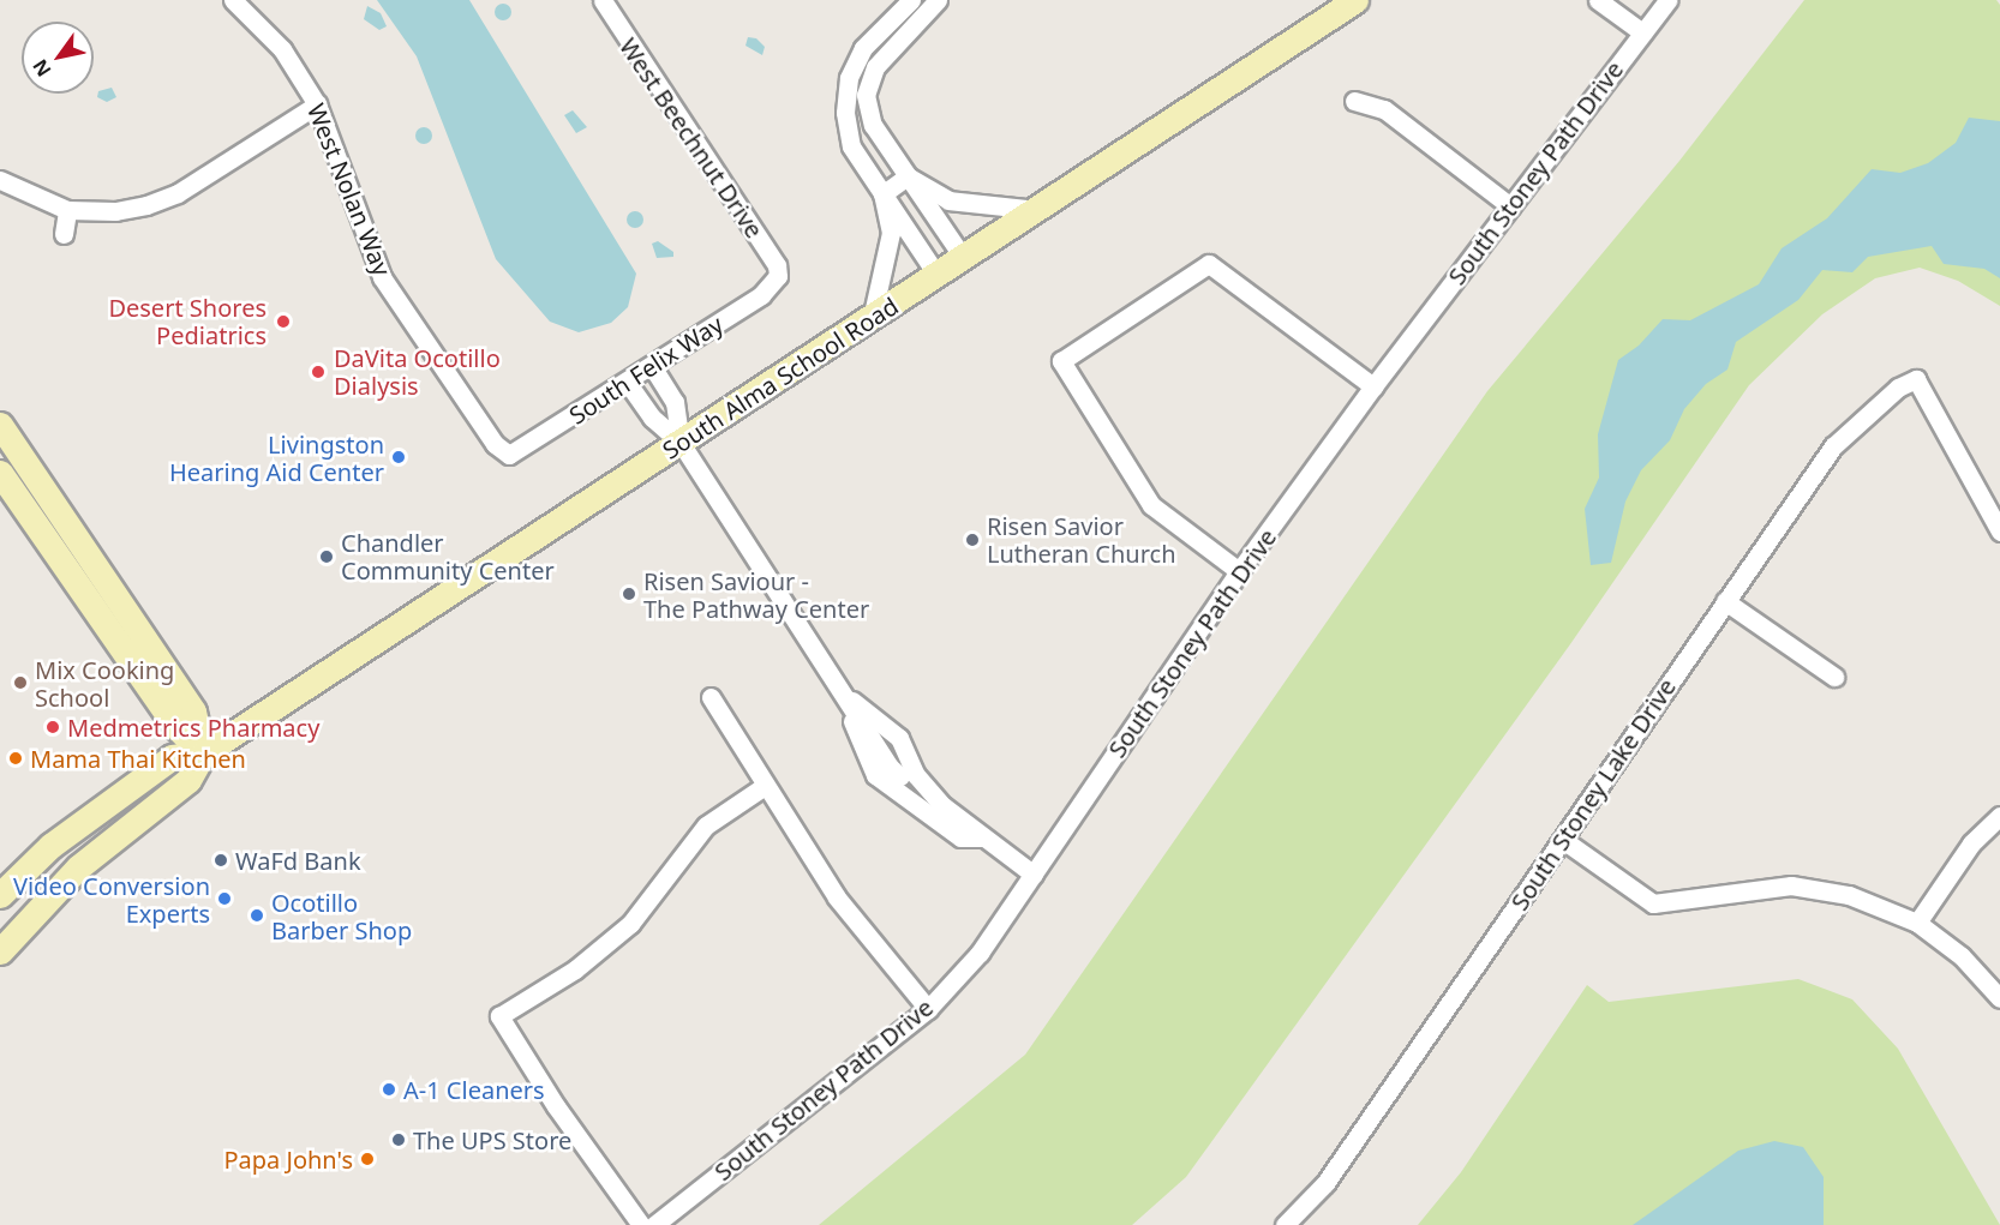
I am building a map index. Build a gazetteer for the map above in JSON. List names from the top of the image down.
{
  "streets": {
    "main road": ["South Alma School Road"],
    "street": [
      "West Beechnut Drive",
      "South Stoney Path Drive",
      "West Nolan Way",
      "South Felix Way",
      "South Stoney Lake Drive"
    ]
  },
  "crossings": [
    ["West Beechnut Drive", "South Felix Way"],
    ["West Nolan Way", "South Felix Way"]
  ],
  "places": [
    "Desert Shores Pediatrics",
    "DaVita Ocotillo Dialysis",
    "Livingston Hearing Aid Center",
    "Risen Savior Lutheran Church",
    "Chandler Community Center",
    "Risen Saviour - The Pathway Center",
    "Mix Cooking School",
    "Medmetrics Pharmacy",
    "Mama Thai Kitchen",
    "WaFd Bank",
    "Video Conversion Experts",
    "Ocotillo Barber Shop",
    "A-1 Cleaners",
    "The UPS Store",
    "Papa John's"
  ],
  "north": "bottom left"
}
